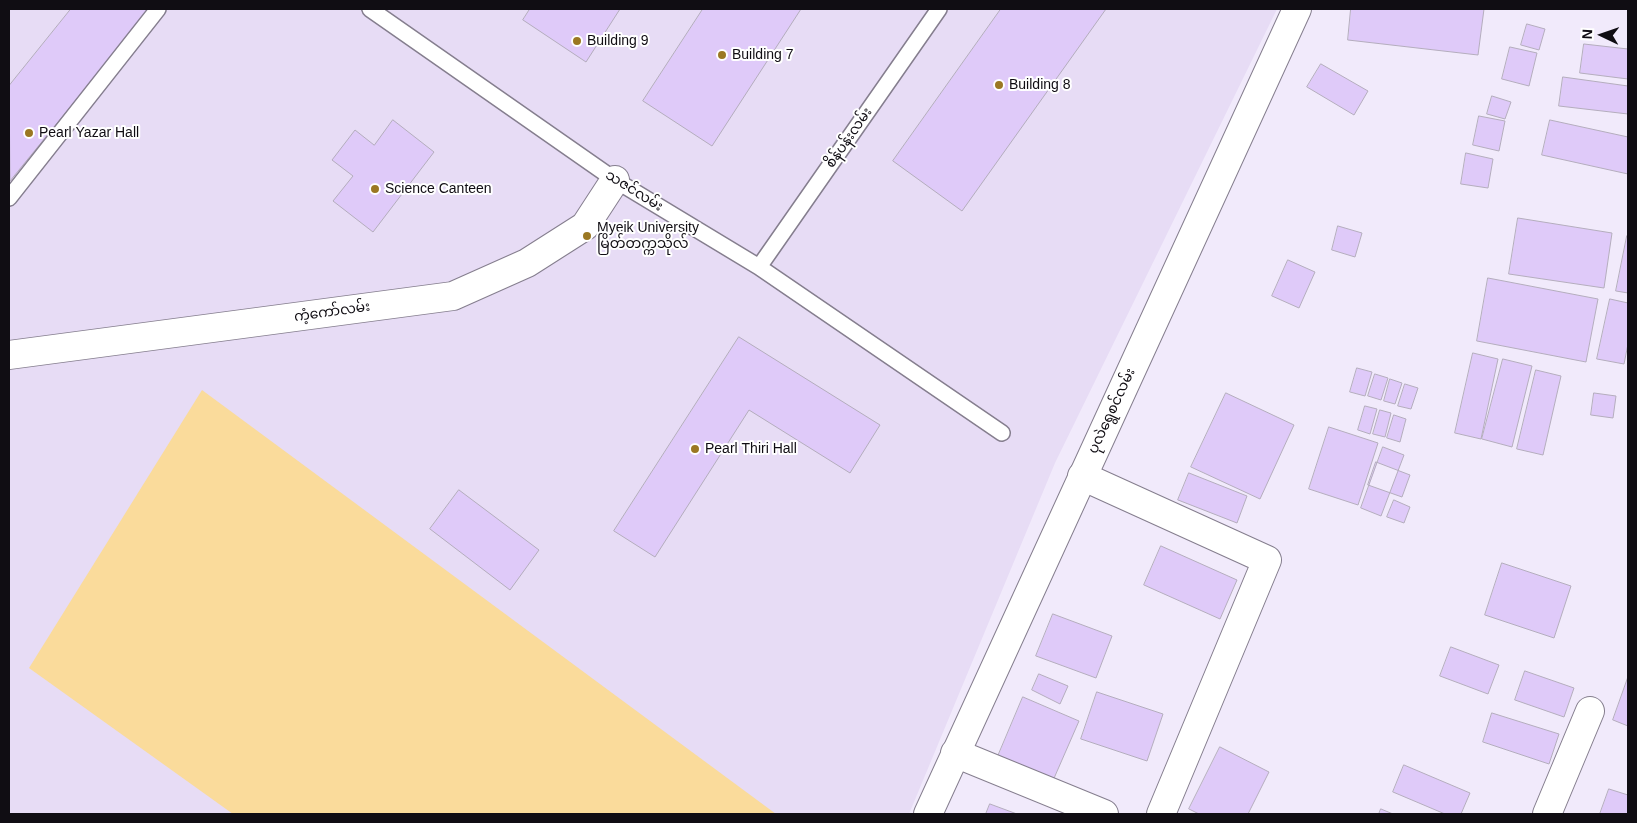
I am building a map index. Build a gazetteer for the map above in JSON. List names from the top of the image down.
{
  "streets": {
    "street": ["ကံ့ကော်လမ်း", "ပုလဲရွေစင်လမ်း"],
    "lane": ["စိန်ပန်းလမ်း", "သဇင်လမ်း"]
  },
  "crossings": [
    ["စိန်ပန်းလမ်း", "သဇင်လမ်း"],
    ["သဇင်လမ်း", "ကံ့ကော်လမ်း"]
  ],
  "places": [
    "Building 9",
    "Building 7",
    "Building 8",
    "Pearl Yazar Hall",
    "Science Canteen",
    "Myeik University မြိတ်တက္ကသိုလ်",
    "Pearl Thiri Hall"
  ],
  "north": "left"
}
